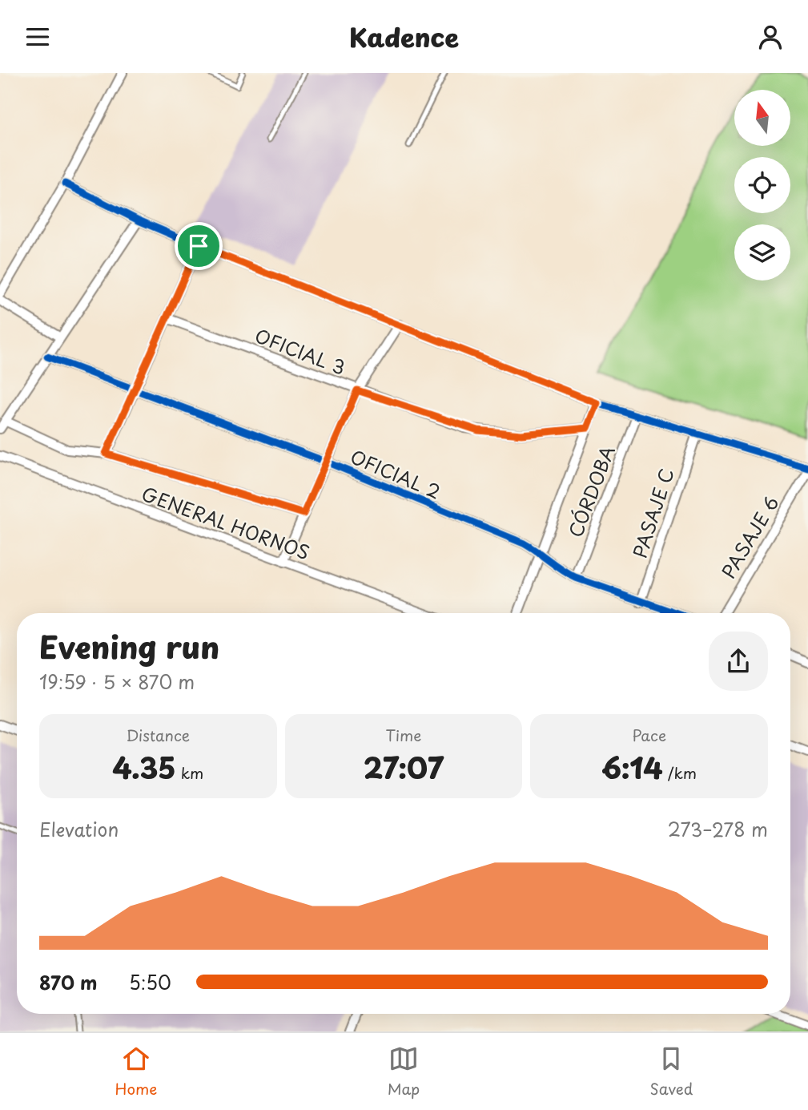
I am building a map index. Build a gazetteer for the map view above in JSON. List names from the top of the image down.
{
  "streets": {
    "street": [
      "OFICIAL 3",
      "OFICIAL 2",
      "CÓRDOBA",
      "PASAJE C",
      "GENERAL HORNOS",
      "PASAJE 6"
    ]
  },
  "crossings": [
    ["OFICIAL 3", "CÓRDOBA"],
    ["OFICIAL 2", "CÓRDOBA"],
    ["OFICIAL 2", "PASAJE C"]
  ],
  "north": "top",
  "page": {
    "header": "Kadence",
    "heading": ["Evening run", "19:59 · 5 × 870 m"],
    "stats": [
      ["Distance", "4.35 km"],
      ["Time", "27:07"],
      ["Pace", "6:14 /km"]
    ],
    "chart": ["Elevation", "273–278 m"],
    "list": [
      {
        "name": "870 m",
        "note": "5:50"
      }
    ],
    "tabs": ["Home", "Map", "Saved"]
  }
}
